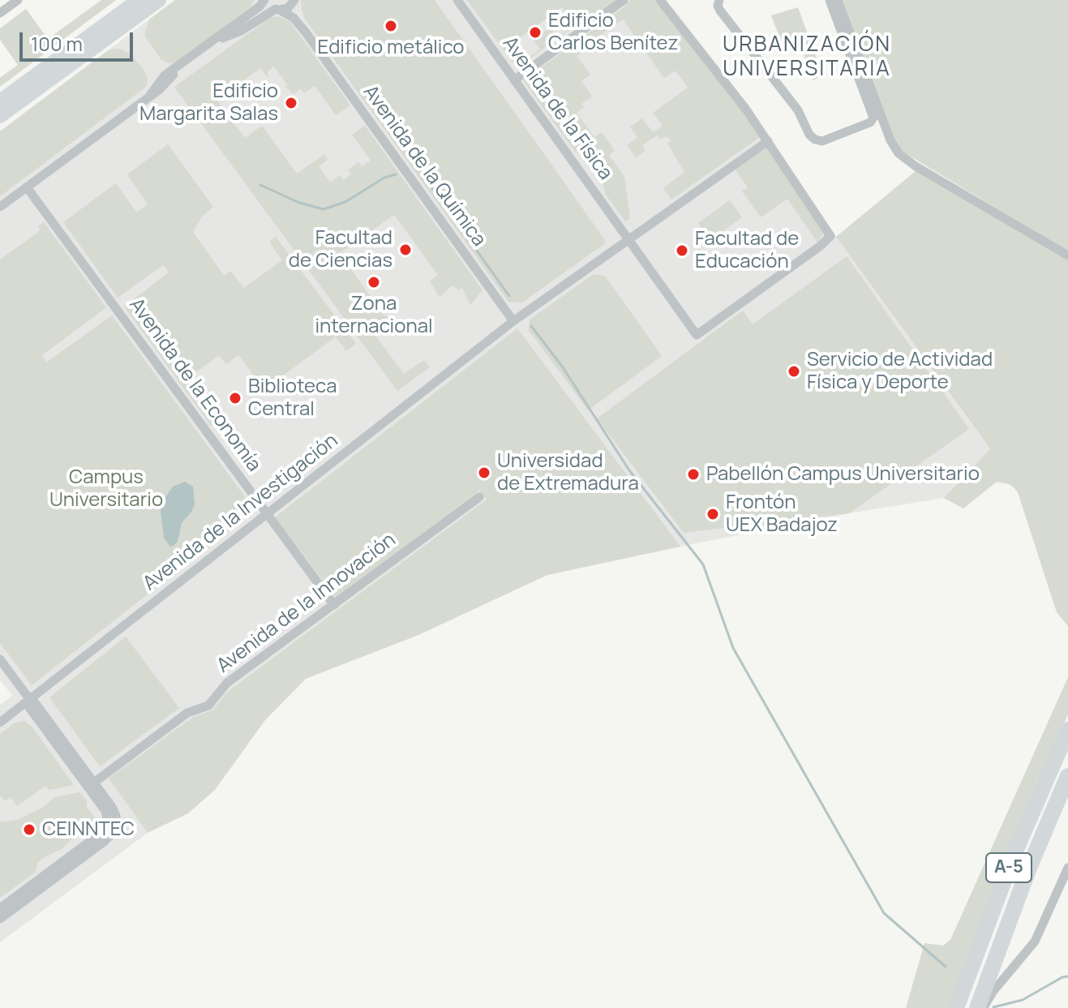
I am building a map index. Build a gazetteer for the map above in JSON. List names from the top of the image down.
{
  "streets": {
    "highway": ["A-5"],
    "street": [
      "Avenida de la Física",
      "Avenida de la Química",
      "Avenida de la Economía",
      "Avenida de la Investigación",
      "Avenida de la Innovación"
    ]
  },
  "crossings": [
    ["Avenida de la Física", "Avenida de la Investigación"],
    ["Avenida de la Química", "Avenida de la Investigación"],
    ["Avenida de la Economía", "Avenida de la Investigación"],
    ["Avenida de la Economía", "Avenida de la Innovación"]
  ],
  "districts": ["URBANIZACIÓN UNIVERSITARIA"],
  "parks": ["Campus Universitario"],
  "places": [
    "Edificio metálico",
    "Edificio Carlos Benítez",
    "Edificio Margarita Salas",
    "Facultad de Ciencias",
    "Facultad de Educación",
    "Zona internacional",
    "Servicio de Actividad Física y Deporte",
    "Biblioteca Central",
    "Universidad de Extremadura",
    "Pabellón Campus Universitario",
    "Frontón UEX Badajoz",
    "CEINNTEC"
  ],
  "scale_bar": "100 m"
}
